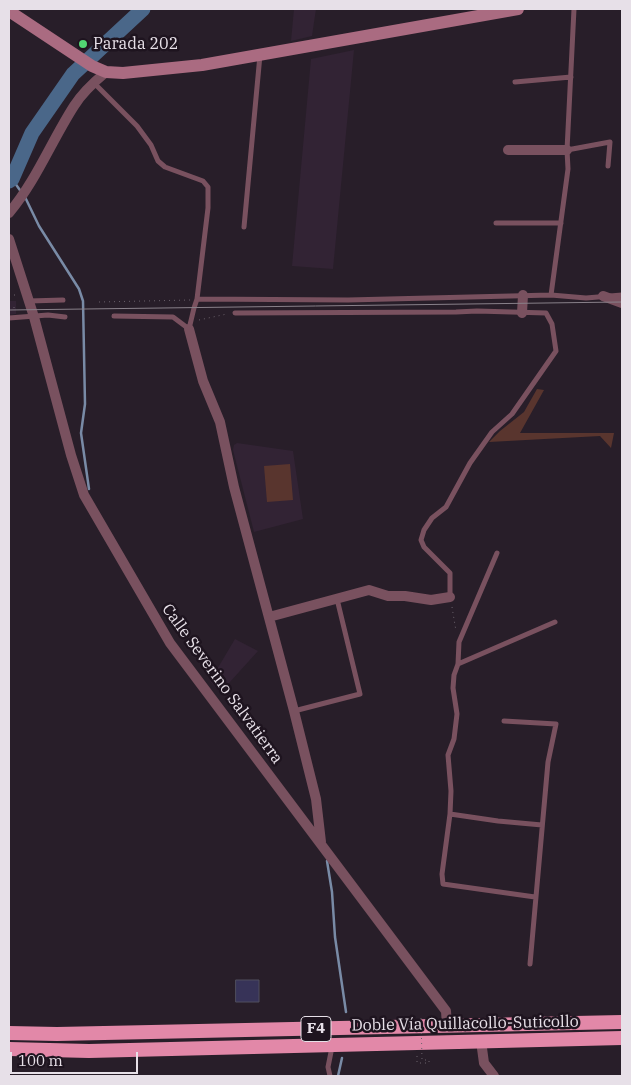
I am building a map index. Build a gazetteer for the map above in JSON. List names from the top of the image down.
{
  "streets": {
    "highway": ["Doble Vía Quillacollo-Suticollo", "F4"],
    "street": ["Calle Severino Salvatierra"]
  },
  "crossings": [
    ["Calle Severino Salvatierra", "Doble Vía Quillacollo-Suticollo"]
  ],
  "places": ["Parada 202"],
  "scale_bar": "100 m"
}
